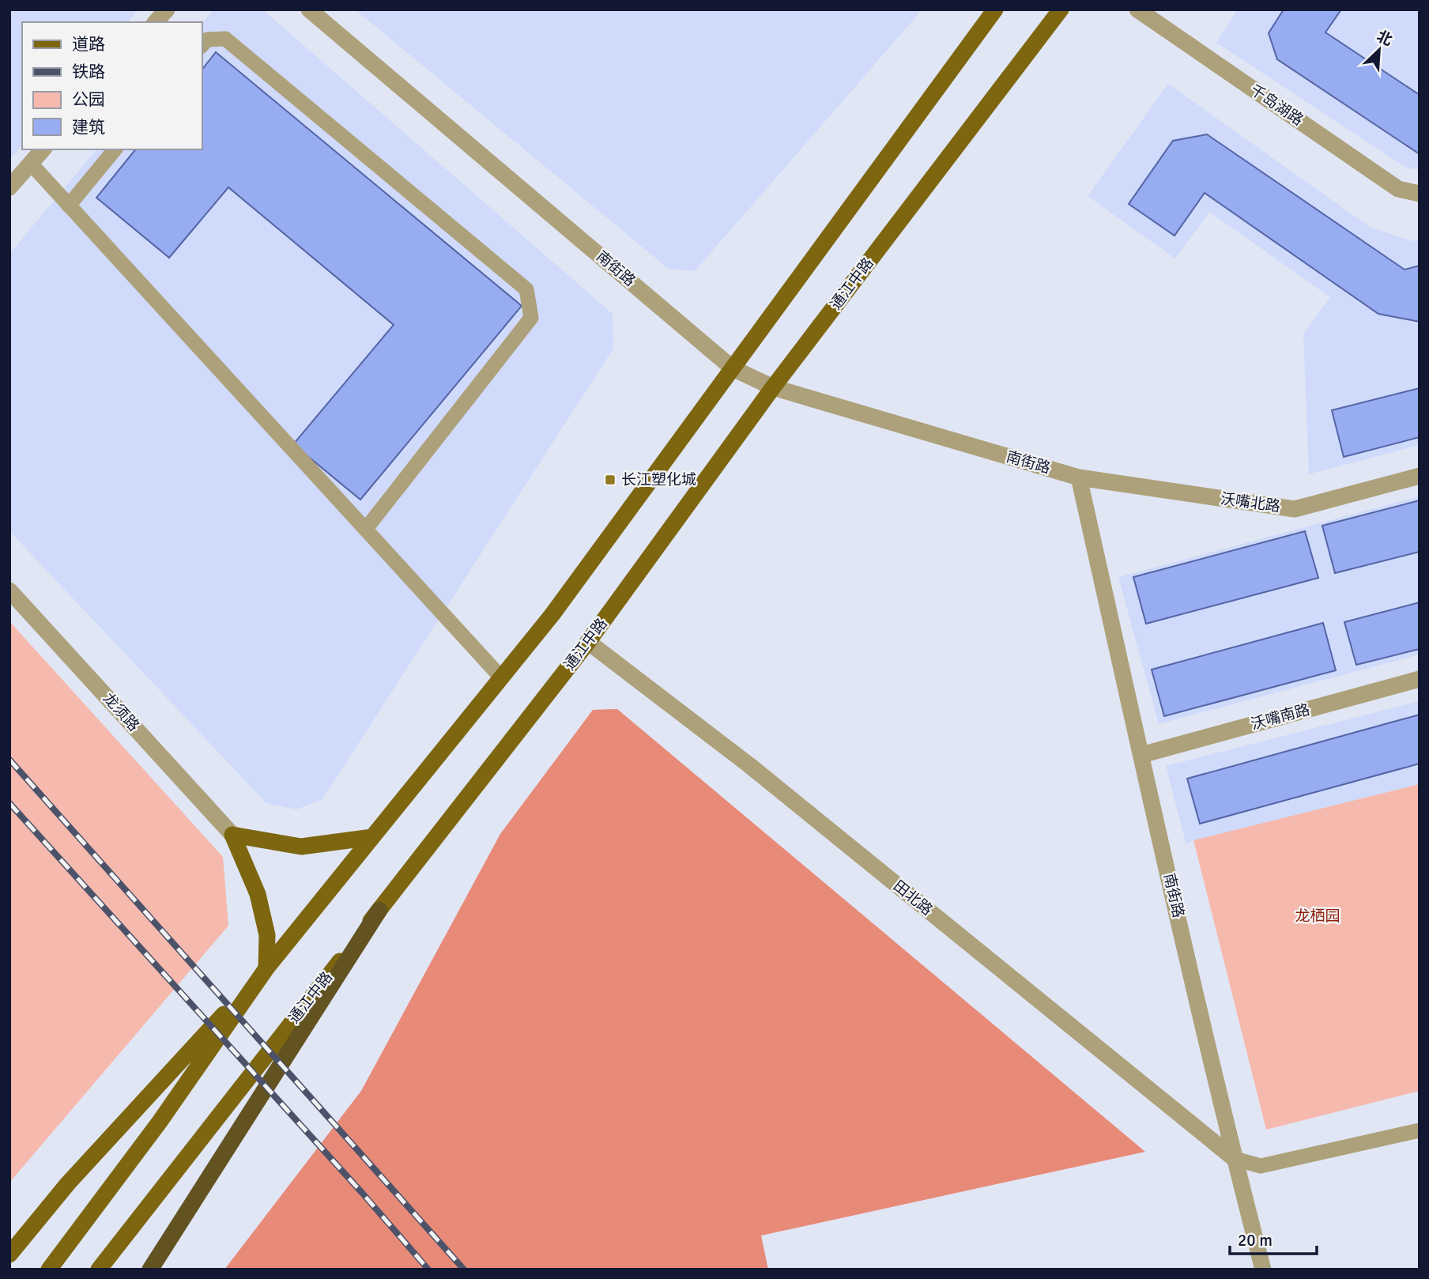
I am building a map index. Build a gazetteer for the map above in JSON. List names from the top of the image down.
{
  "streets": {
    "main road": ["通江中路"],
    "street": [
      "千岛湖路",
      "南街路",
      "沃嘴北路",
      "龙须路",
      "沃嘴南路",
      "田北路"
    ]
  },
  "crossings": [
    ["南街路", "通江中路"],
    ["南街路", "沃嘴北路"],
    ["南街路", "沃嘴南路"],
    ["南街路", "田北路"],
    ["通江中路", "田北路"]
  ],
  "parks": ["龙栖园"],
  "places": {
    "transit": ["长江塑化城"]
  },
  "legend": [
    "道路",
    "铁路",
    "公园",
    "建筑"
  ],
  "scale_bar": "20 m",
  "north": "top right"
}
